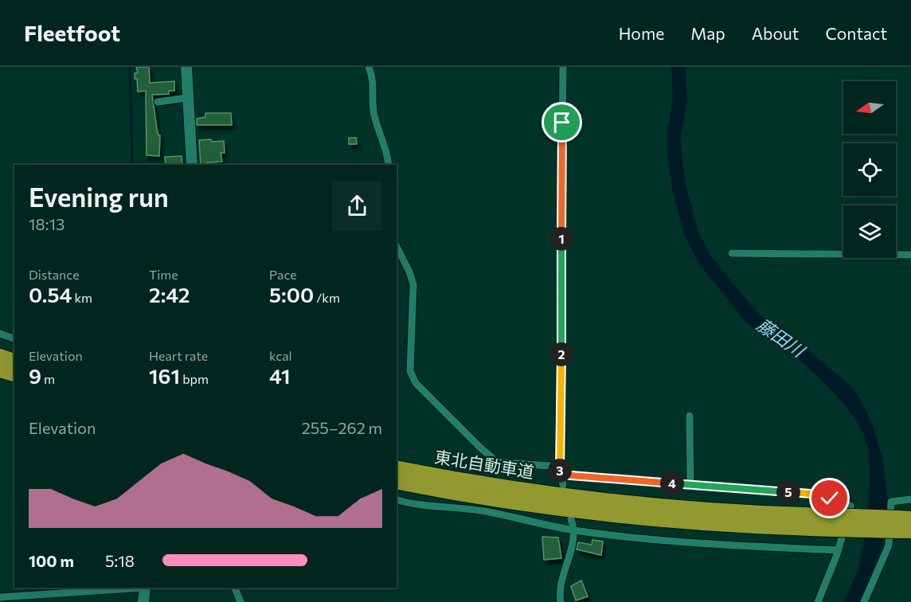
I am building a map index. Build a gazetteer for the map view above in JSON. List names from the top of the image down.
{
  "streets": {
    "highway": ["東北自動車道"]
  },
  "water": ["藤田川"],
  "north": "left",
  "page": {
    "header": "Fleetfoot",
    "nav": [
      "Home",
      "Map",
      "About",
      "Contact"
    ],
    "heading": ["Evening run", "18:13"],
    "pins": [
      "1",
      "2",
      "3",
      "4",
      "5"
    ],
    "stats": [
      ["Distance", "0.54 km"],
      ["Time", "2:42"],
      ["Pace", "5:00 /km"],
      ["Elevation", "9 m"],
      ["Heart rate", "161 bpm"],
      ["kcal", "41"]
    ],
    "chart": ["Elevation", "255–262 m"],
    "list": [
      {
        "name": "100 m",
        "note": "5:18"
      }
    ]
  }
}
